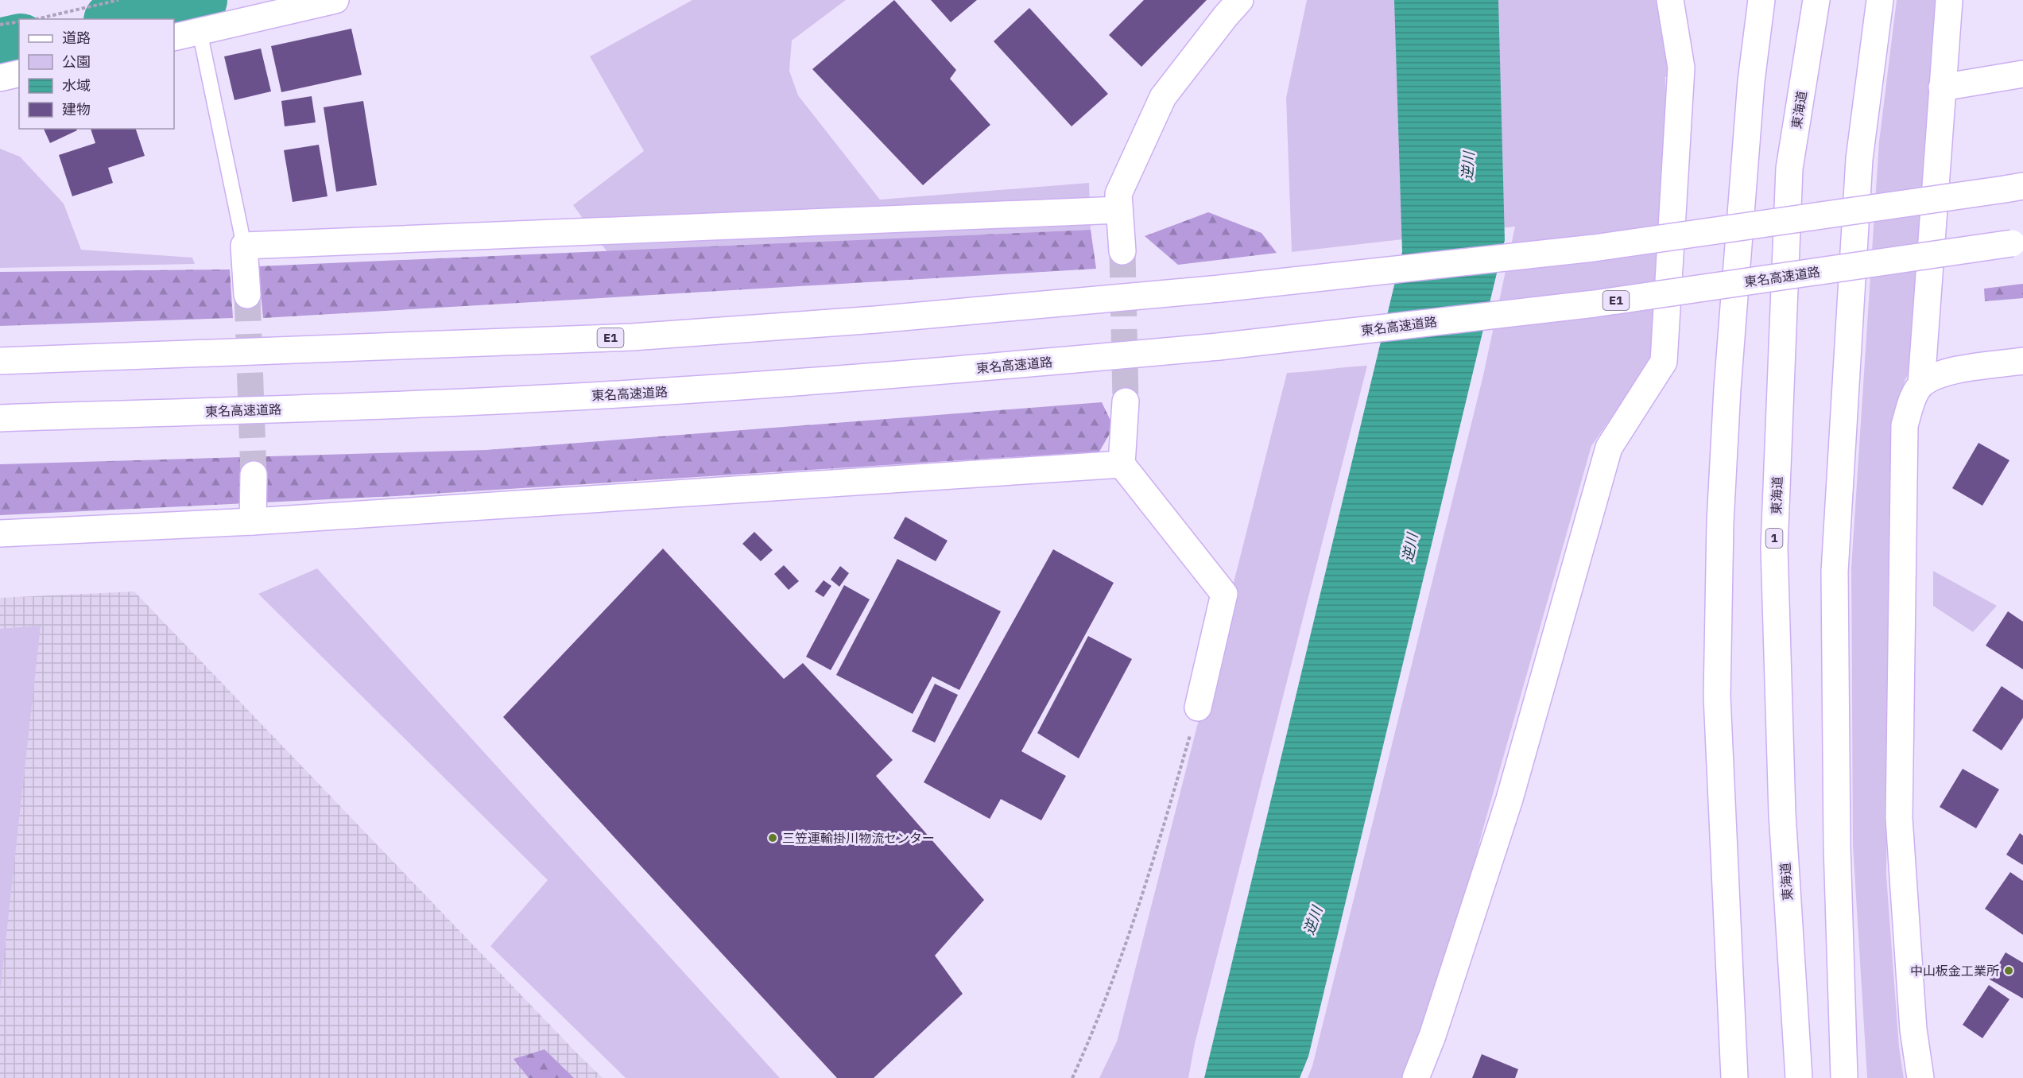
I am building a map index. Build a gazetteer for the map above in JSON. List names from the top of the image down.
{
  "streets": {
    "main road": [
      "東海道",
      "東名高速道路",
      "E1",
      "1"
    ]
  },
  "water": ["逆川"],
  "places": ["三笠運輸掛川物流センター", "中山板金工業所"],
  "legend": [
    "道路",
    "公園",
    "水域",
    "建物"
  ]
}
